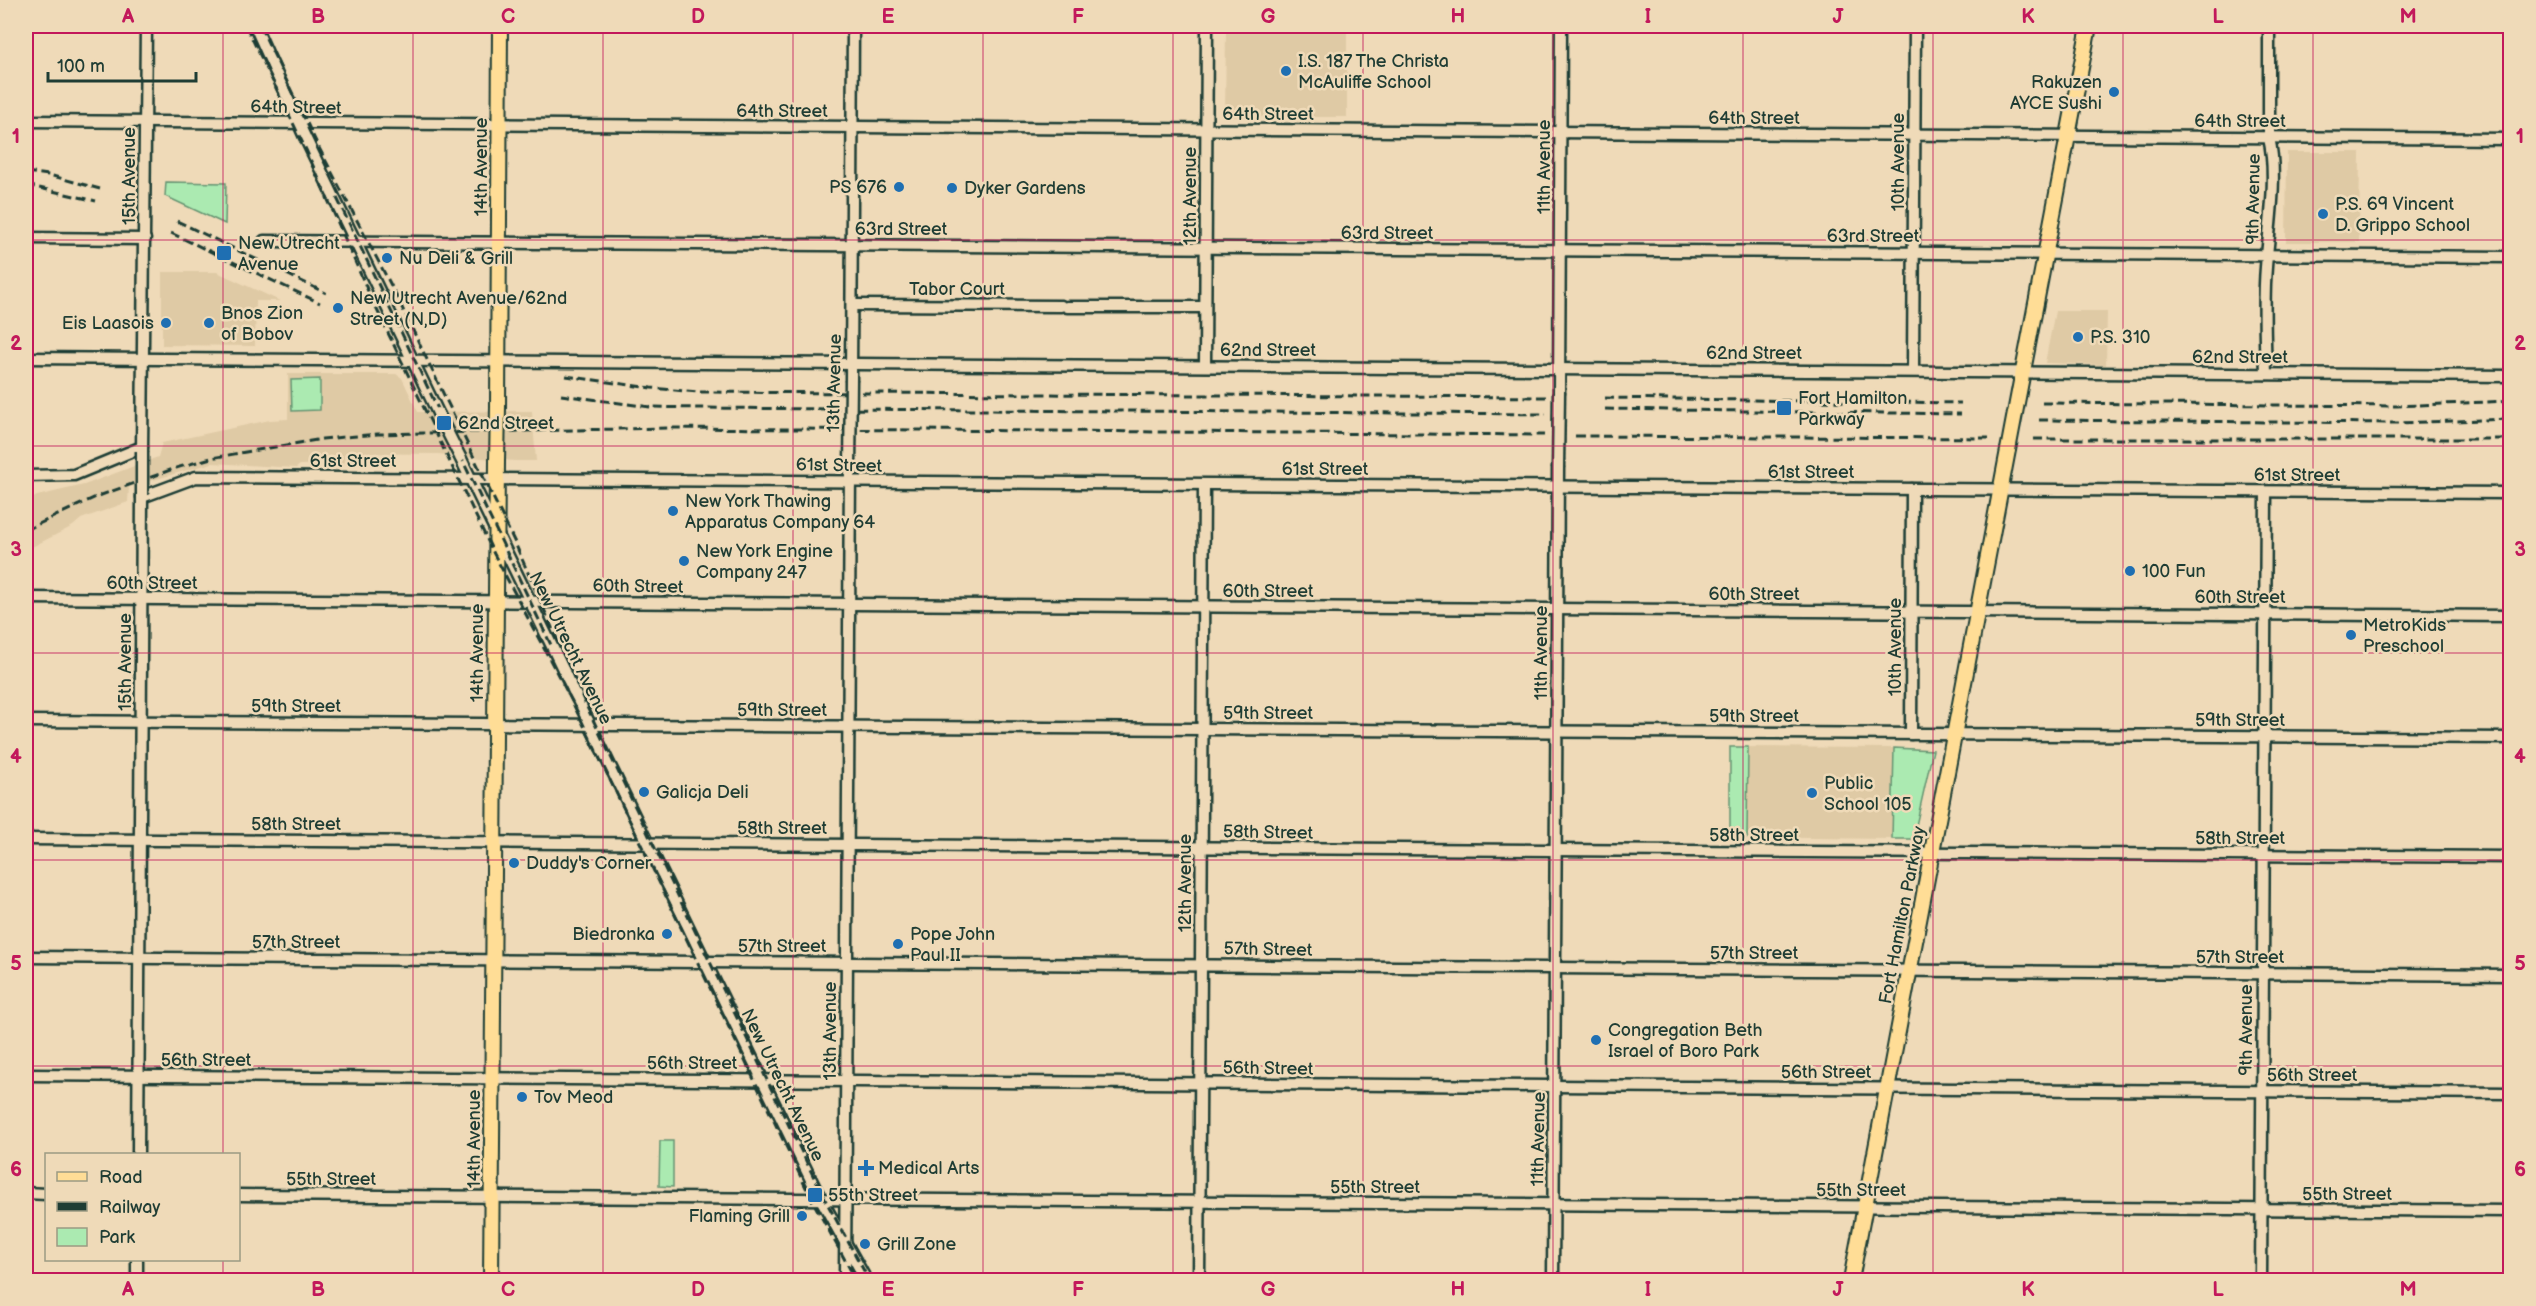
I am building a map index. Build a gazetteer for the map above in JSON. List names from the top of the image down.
{
  "streets": {
    "main road": ["14th Avenue", "Fort Hamilton Parkway"],
    "street": [
      "64th Street",
      "10th Avenue",
      "11th Avenue",
      "15th Avenue",
      "12th Avenue",
      "9th Avenue",
      "63rd Street",
      "Tabor Court",
      "62nd Street",
      "13th Avenue",
      "61st Street",
      "60th Street",
      "New Utrecht Avenue",
      "59th Street",
      "58th Street",
      "57th Street",
      "56th Street",
      "55th Street"
    ]
  },
  "crossings": [
    ["64th Street", "10th Avenue"],
    ["64th Street", "14th Avenue"],
    ["64th Street", "11th Avenue"],
    ["64th Street", "15th Avenue"],
    ["64th Street", "12th Avenue"],
    ["64th Street", "9th Avenue"],
    ["64th Street", "13th Avenue"],
    ["64th Street", "New Utrecht Avenue"],
    ["64th Street", "Fort Hamilton Parkway"],
    ["10th Avenue", "63rd Street"],
    ["10th Avenue", "62nd Street"],
    ["10th Avenue", "61st Street"],
    ["10th Avenue", "60th Street"],
    ["10th Avenue", "59th Street"],
    ["14th Avenue", "63rd Street"],
    ["14th Avenue", "62nd Street"],
    ["14th Avenue", "61st Street"],
    ["14th Avenue", "60th Street"],
    ["14th Avenue", "New Utrecht Avenue"],
    ["14th Avenue", "59th Street"],
    ["14th Avenue", "58th Street"],
    ["14th Avenue", "57th Street"],
    ["14th Avenue", "56th Street"],
    ["14th Avenue", "55th Street"],
    ["11th Avenue", "63rd Street"],
    ["11th Avenue", "62nd Street"],
    ["11th Avenue", "61st Street"],
    ["11th Avenue", "60th Street"],
    ["11th Avenue", "59th Street"],
    ["11th Avenue", "58th Street"],
    ["11th Avenue", "57th Street"],
    ["11th Avenue", "56th Street"],
    ["11th Avenue", "55th Street"],
    ["15th Avenue", "62nd Street"],
    ["15th Avenue", "61st Street"],
    ["15th Avenue", "60th Street"],
    ["15th Avenue", "59th Street"],
    ["15th Avenue", "58th Street"],
    ["15th Avenue", "57th Street"],
    ["15th Avenue", "56th Street"],
    ["12th Avenue", "63rd Street"],
    ["12th Avenue", "Tabor Court"],
    ["12th Avenue", "62nd Street"],
    ["12th Avenue", "61st Street"],
    ["12th Avenue", "60th Street"],
    ["12th Avenue", "59th Street"],
    ["12th Avenue", "58th Street"],
    ["12th Avenue", "57th Street"],
    ["12th Avenue", "56th Street"],
    ["12th Avenue", "55th Street"],
    ["9th Avenue", "63rd Street"],
    ["9th Avenue", "62nd Street"],
    ["9th Avenue", "61st Street"],
    ["9th Avenue", "60th Street"],
    ["9th Avenue", "59th Street"],
    ["9th Avenue", "58th Street"],
    ["9th Avenue", "57th Street"],
    ["9th Avenue", "56th Street"],
    ["9th Avenue", "55th Street"],
    ["63rd Street", "13th Avenue"],
    ["63rd Street", "New Utrecht Avenue"],
    ["63rd Street", "Fort Hamilton Parkway"],
    ["Tabor Court", "13th Avenue"],
    ["62nd Street", "13th Avenue"],
    ["62nd Street", "New Utrecht Avenue"],
    ["62nd Street", "Fort Hamilton Parkway"],
    ["13th Avenue", "61st Street"],
    ["13th Avenue", "60th Street"],
    ["13th Avenue", "New Utrecht Avenue"],
    ["13th Avenue", "59th Street"],
    ["13th Avenue", "58th Street"],
    ["13th Avenue", "57th Street"],
    ["13th Avenue", "56th Street"],
    ["13th Avenue", "55th Street"],
    ["61st Street", "New Utrecht Avenue"],
    ["61st Street", "Fort Hamilton Parkway"],
    ["60th Street", "New Utrecht Avenue"],
    ["60th Street", "Fort Hamilton Parkway"],
    ["New Utrecht Avenue", "59th Street"],
    ["New Utrecht Avenue", "58th Street"],
    ["New Utrecht Avenue", "57th Street"],
    ["New Utrecht Avenue", "56th Street"],
    ["New Utrecht Avenue", "55th Street"],
    ["59th Street", "Fort Hamilton Parkway"],
    ["58th Street", "Fort Hamilton Parkway"],
    ["Fort Hamilton Parkway", "57th Street"],
    ["Fort Hamilton Parkway", "56th Street"],
    ["Fort Hamilton Parkway", "55th Street"]
  ],
  "places": {
    "other": [
      "I.S. 187 The Christa McAuliffe School",
      "Rakuzen AYCE Sushi",
      "PS 676",
      "Dyker Gardens",
      "P.S. 69 Vincent D. Grippo School",
      "Nu Deli & Grill",
      "New Utrecht Avenue/62nd Street (N,D)",
      "Eis Laasois",
      "Bnos Zion of Bobov",
      "P.S. 310",
      "New York Thawing Apparatus Company 64",
      "New York Engine Company 247",
      "100 Fun",
      "MetroKids Preschool",
      "Galicja Deli",
      "Public School 105",
      "Duddy's Corner",
      "Biedronka",
      "Pope John Paul II",
      "Congregation Beth Israel of Boro Park",
      "Tov Meod",
      "Flaming Grill",
      "Grill Zone"
    ],
    "transit": [
      "New Utrecht Avenue",
      "Fort Hamilton Parkway",
      "62nd Street",
      "55th Street"
    ],
    "health": ["Medical Arts"]
  },
  "legend": ["Road", "Railway", "Park"],
  "scale_bar": "100 m",
  "grid": {
    "columns": [
      "A",
      "B",
      "C",
      "D",
      "E",
      "F",
      "G",
      "H",
      "I",
      "J",
      "K",
      "L",
      "M"
    ],
    "rows": [
      "1",
      "2",
      "3",
      "4",
      "5",
      "6"
    ]
  }
}
